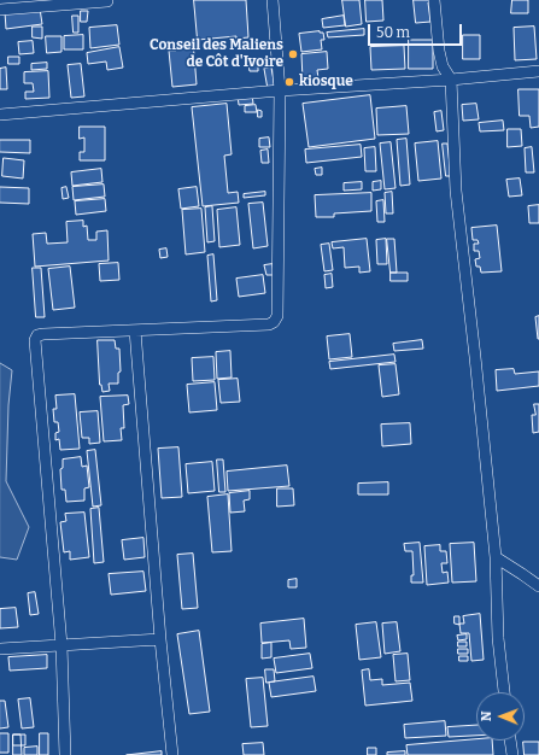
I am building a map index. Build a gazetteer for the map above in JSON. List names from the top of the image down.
{
  "places": ["Conseil des Maliens de Côt d'Ivoire", "kiosque"],
  "scale_bar": "50 m",
  "north": "left"
}
